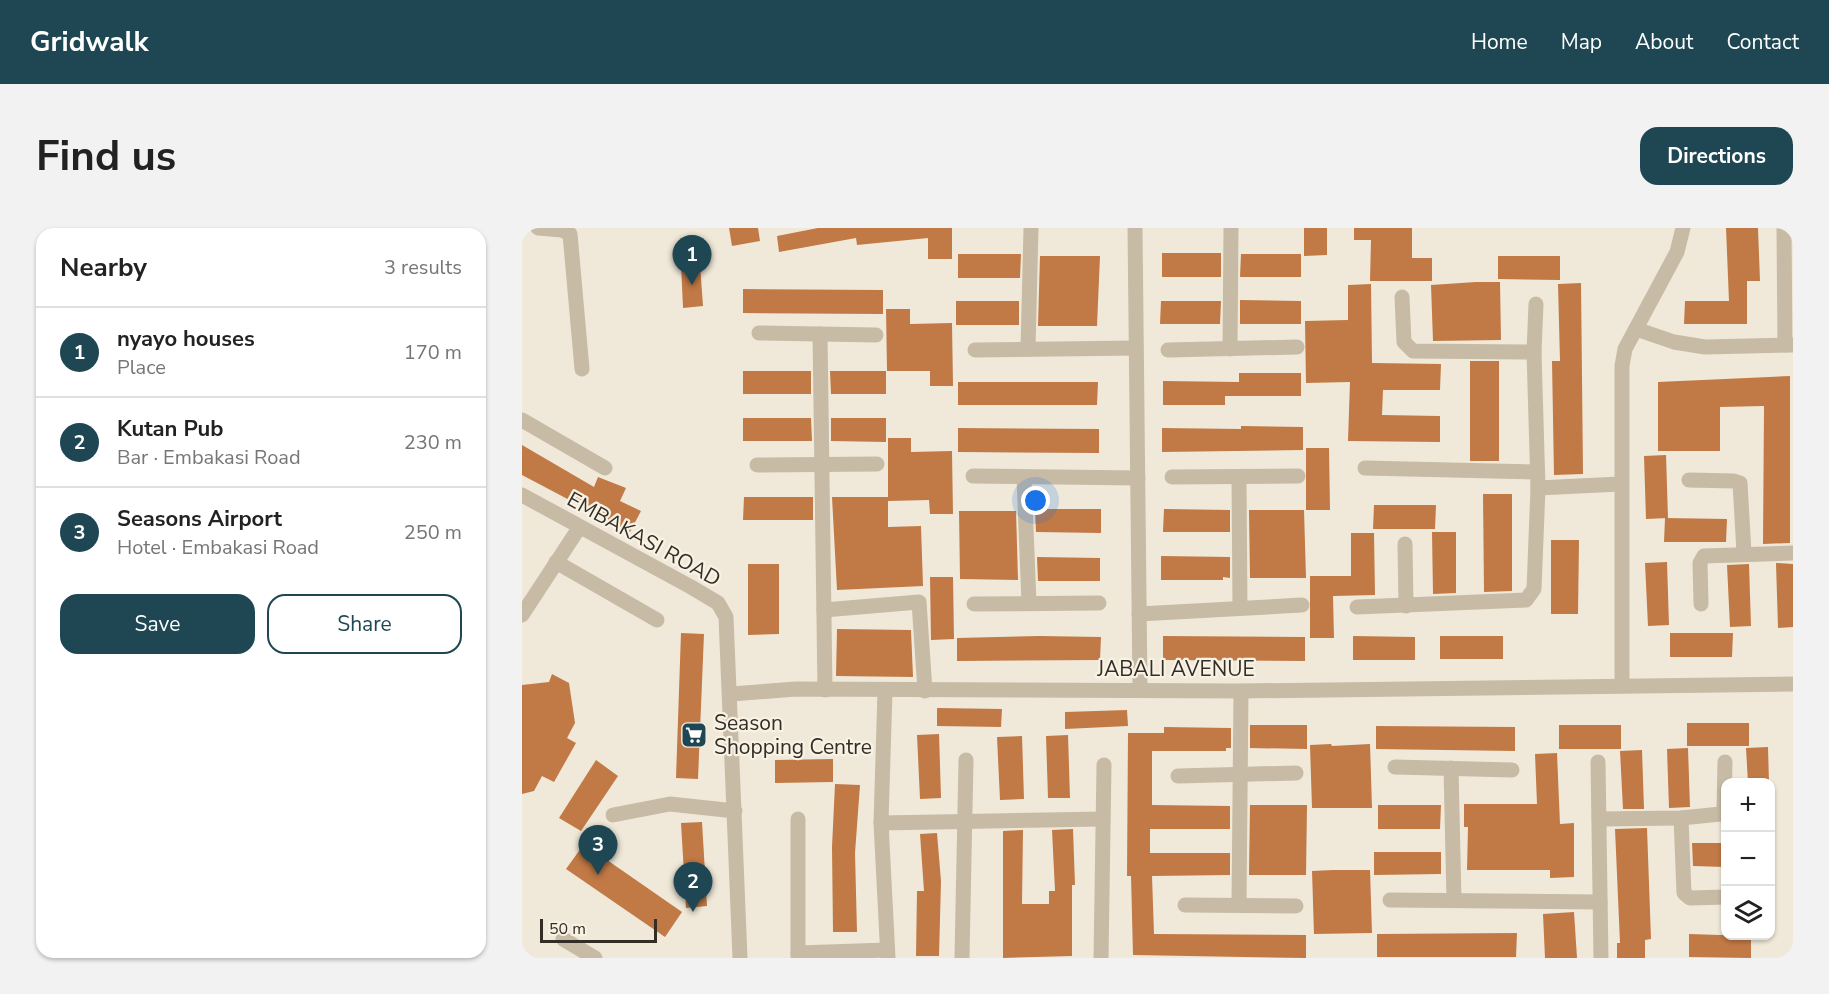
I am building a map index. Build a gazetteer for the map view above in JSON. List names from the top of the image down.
{
  "streets": {
    "street": ["EMBAKASI ROAD", "JABALI AVENUE"]
  },
  "crossings": [
    ["EMBAKASI ROAD", "JABALI AVENUE"]
  ],
  "places": {
    "supermarket": ["Season Shopping Centre"]
  },
  "scale_bar": "50 m",
  "page": {
    "header": "Gridwalk",
    "nav": [
      "Home",
      "Map",
      "About",
      "Contact"
    ],
    "buttons": [
      "Directions",
      ["Save", "Share"]
    ],
    "title": "Find us",
    "heading": ["Nearby", "3 results"],
    "pins": ["1", "3", "2"],
    "list": [
      {
        "mark": "1",
        "name": "nyayo houses",
        "note": "Place",
        "value": "170 m"
      },
      {
        "mark": "2",
        "name": "Kutan Pub",
        "note": "Bar · Embakasi Road",
        "value": "230 m"
      },
      {
        "mark": "3",
        "name": "Seasons Airport",
        "note": "Hotel · Embakasi Road",
        "value": "250 m"
      }
    ],
    "map_buttons": ["+", "−"],
    "scale": "50 m"
  }
}
